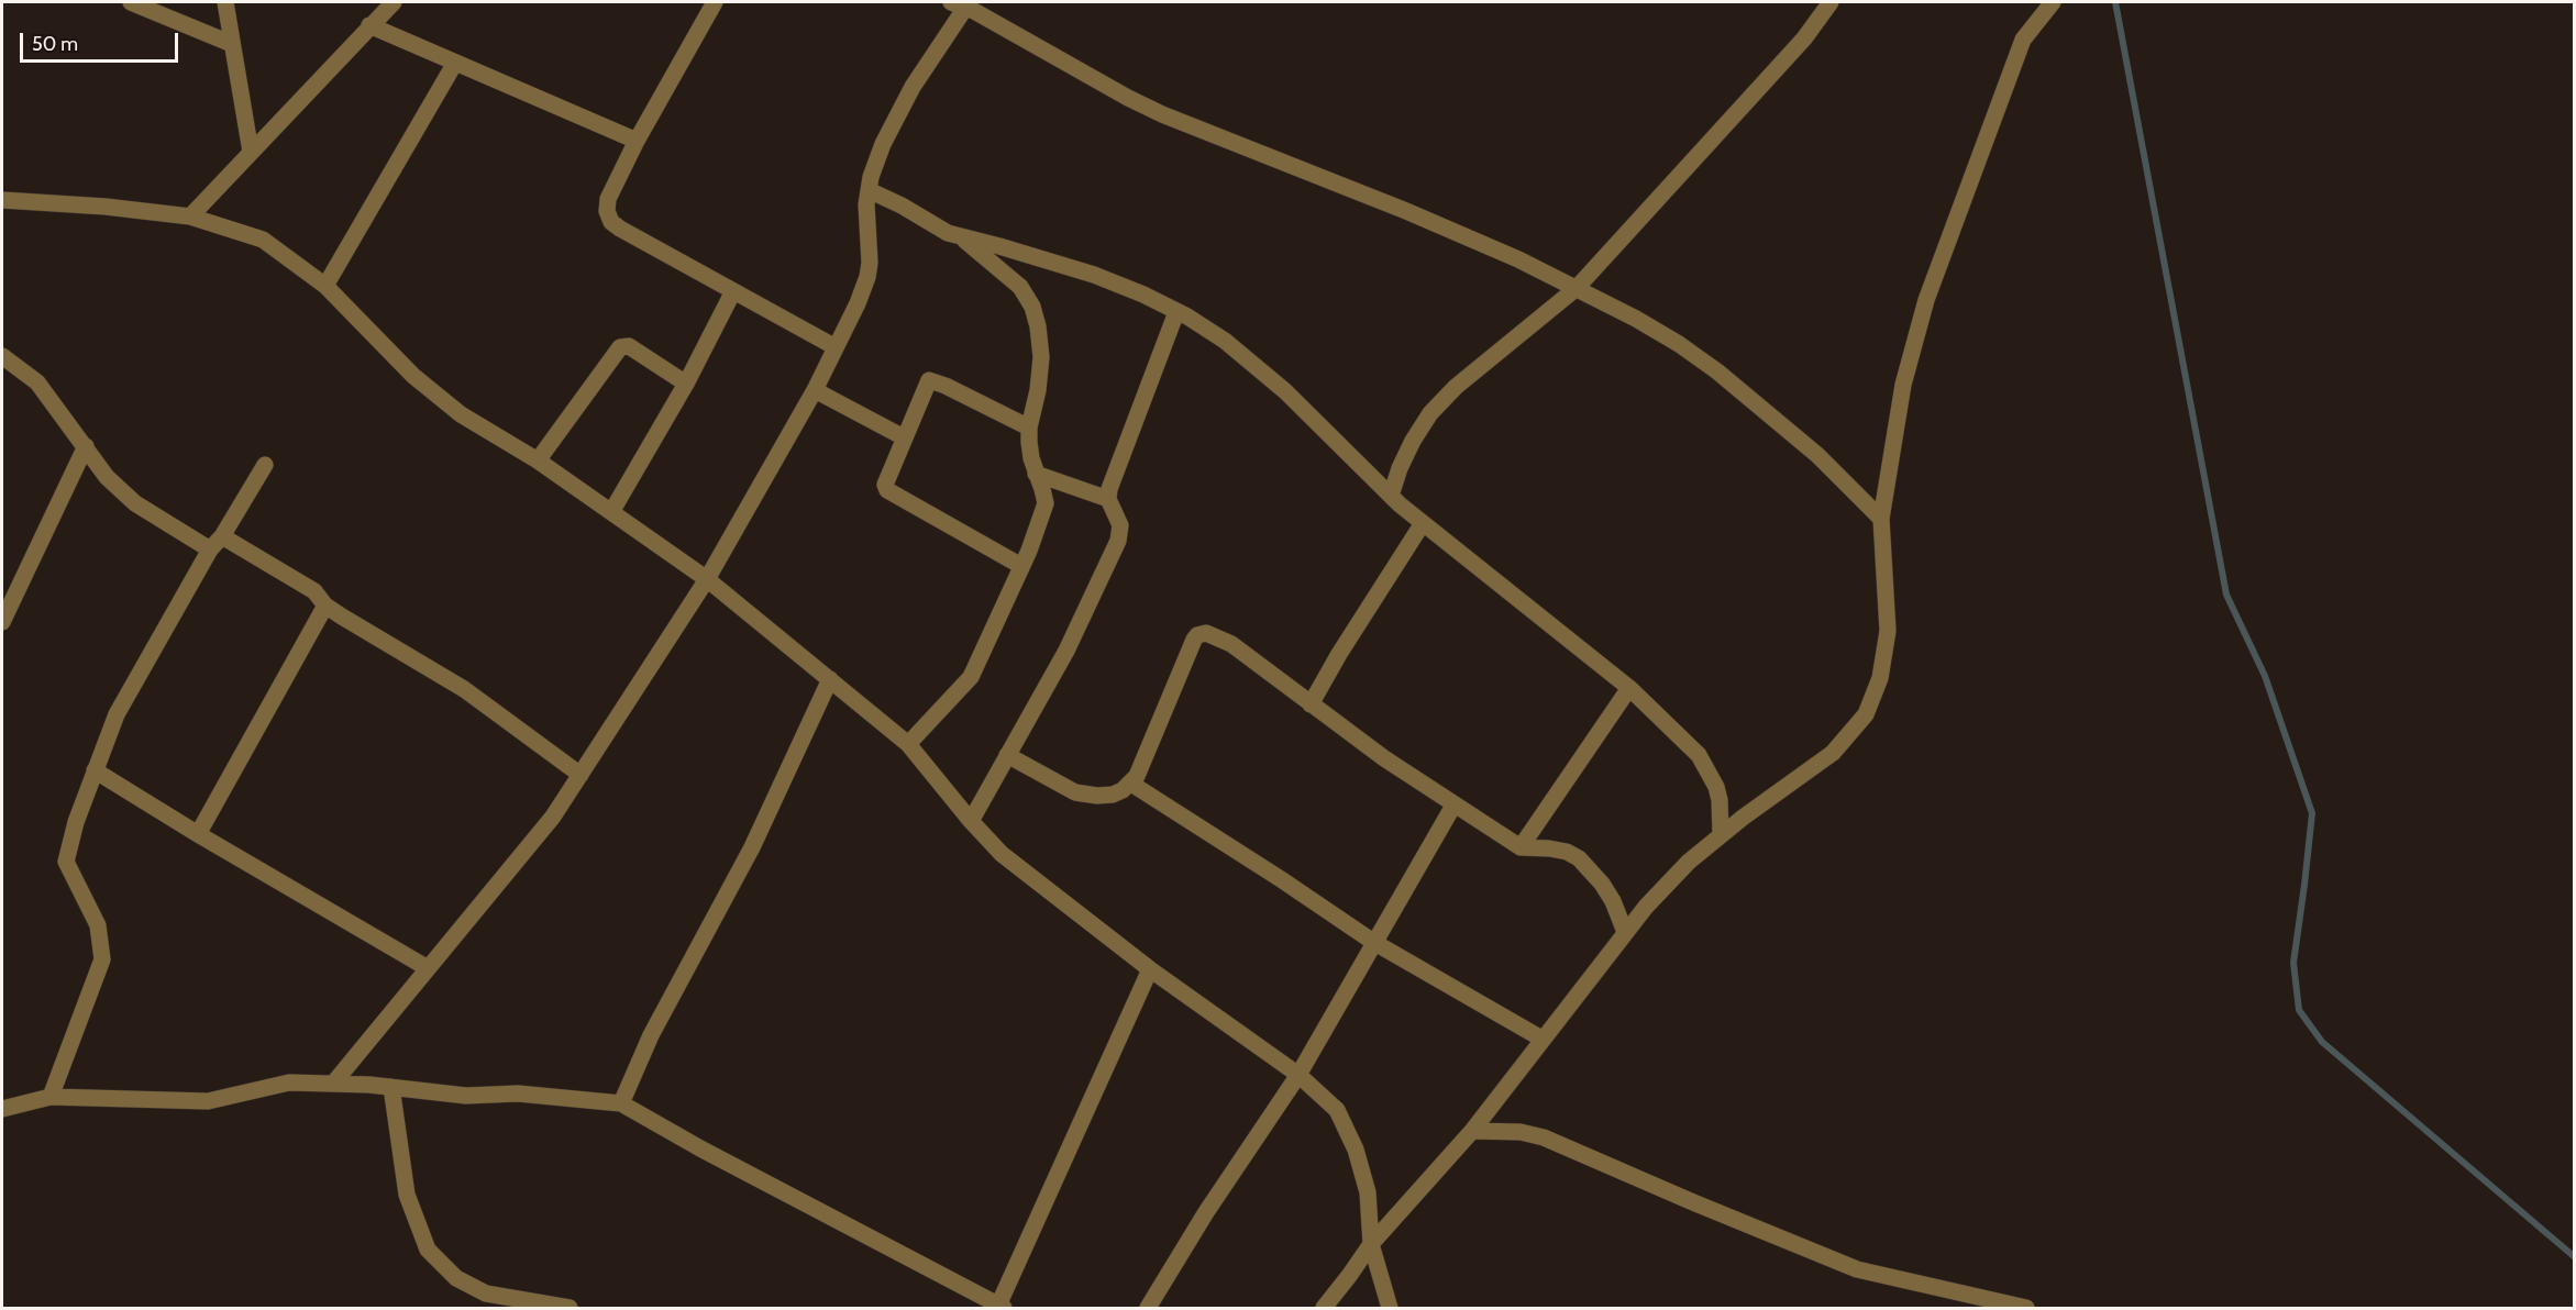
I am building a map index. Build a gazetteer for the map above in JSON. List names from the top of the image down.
{
  "scale_bar": "50 m"
}
